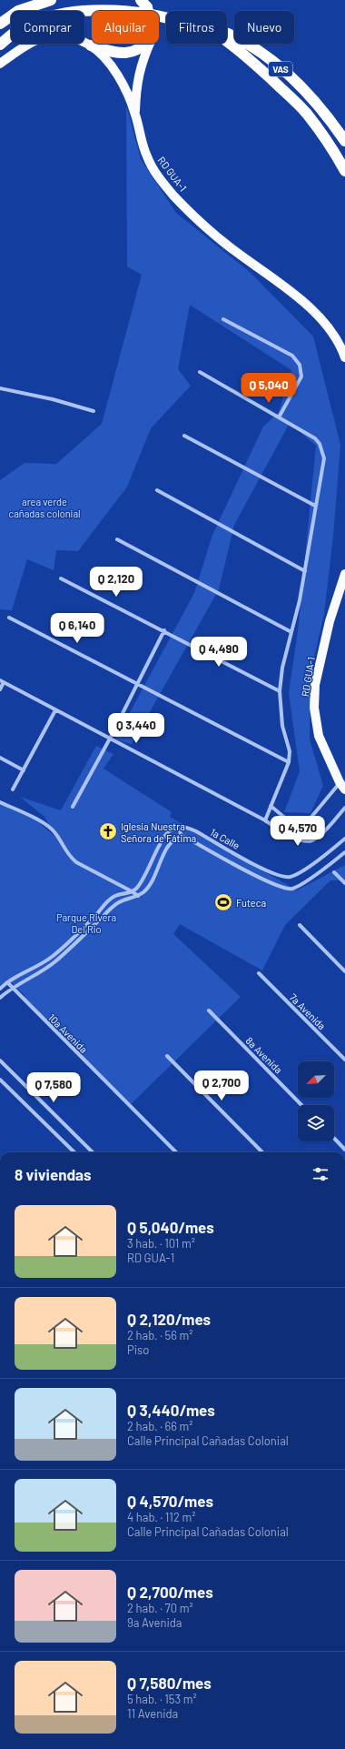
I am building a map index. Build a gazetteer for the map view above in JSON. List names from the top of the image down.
{
  "streets": {
    "highway": ["VAS"],
    "main road": ["RD GUA-1"],
    "street": [
      "1a Calle",
      "7a Avenida",
      "10a Avenida",
      "8a Avenida"
    ]
  },
  "parks": ["area verde cañadas colonial", "Parque Rivera Del Rio"],
  "places": {
    "church": ["Iglesia Nuestra Señora de Fátima"],
    "sports": ["Futeca"]
  },
  "north": "bottom left",
  "page": {
    "chip": [
      "Comprar",
      "Alquilar",
      "Filtros",
      "Nuevo"
    ],
    "price": [
      "Q 5,040",
      "Q 2,120",
      "Q 6,140",
      "Q 4,490",
      "Q 3,440",
      "Q 4,570",
      "Q 2,700",
      "Q 7,580"
    ],
    "heading": "8 viviendas",
    "list": [
      {
        "name": "Q 5,040/mes",
        "note": "3 hab. · 101 m² · RD GUA-1"
      },
      {
        "name": "Q 2,120/mes",
        "note": "2 hab. · 56 m² · Piso"
      },
      {
        "name": "Q 3,440/mes",
        "note": "2 hab. · 66 m² · Calle Principal Cañadas Colonial"
      },
      {
        "name": "Q 4,570/mes",
        "note": "4 hab. · 112 m² · Calle Principal Cañadas Colonial"
      },
      {
        "name": "Q 2,700/mes",
        "note": "2 hab. · 70 m² · 9a Avenida"
      },
      {
        "name": "Q 7,580/mes",
        "note": "5 hab. · 153 m² · 11 Avenida"
      }
    ]
  }
}
